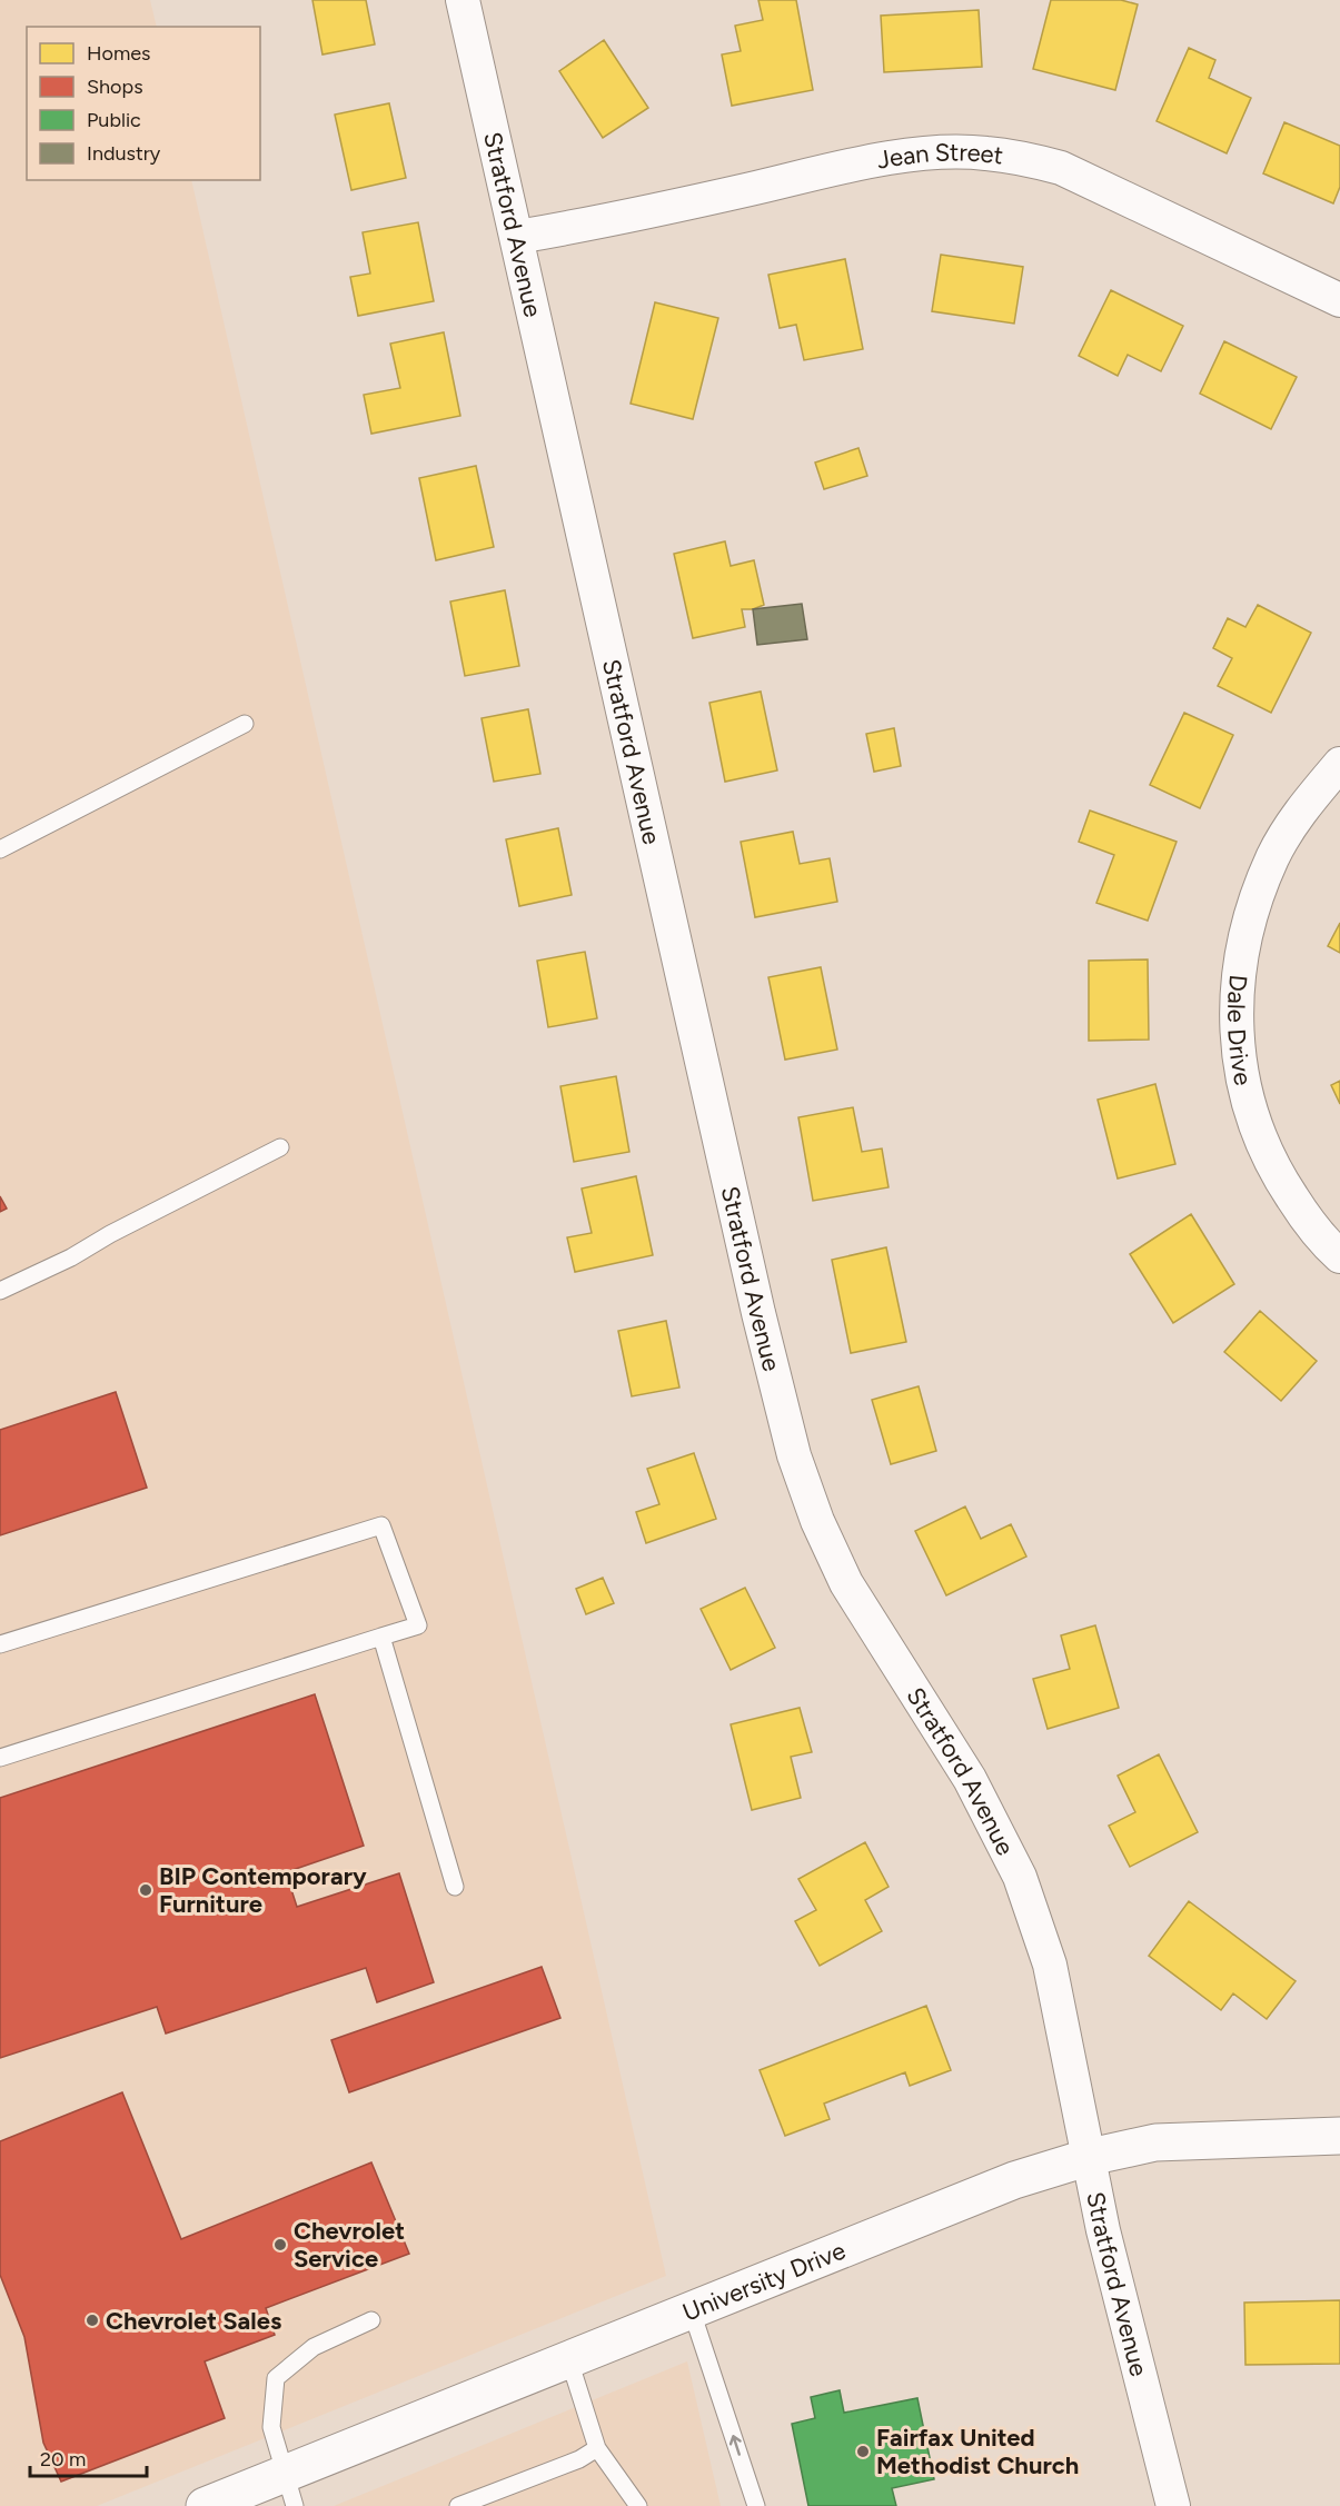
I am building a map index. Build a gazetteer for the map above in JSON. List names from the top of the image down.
{
  "streets": {
    "street": [
      "Jean Street",
      "Stratford Avenue",
      "Dale Drive",
      "University Drive"
    ]
  },
  "crossings": [
    ["Jean Street", "Stratford Avenue"],
    ["Stratford Avenue", "University Drive"]
  ],
  "places": [
    "BIP Contemporary Furniture",
    "Chevrolet Service",
    "Chevrolet Sales",
    "Fairfax United Methodist Church"
  ],
  "legend": [
    "Homes",
    "Shops",
    "Public",
    "Industry"
  ],
  "scale_bar": "20 m"
}
